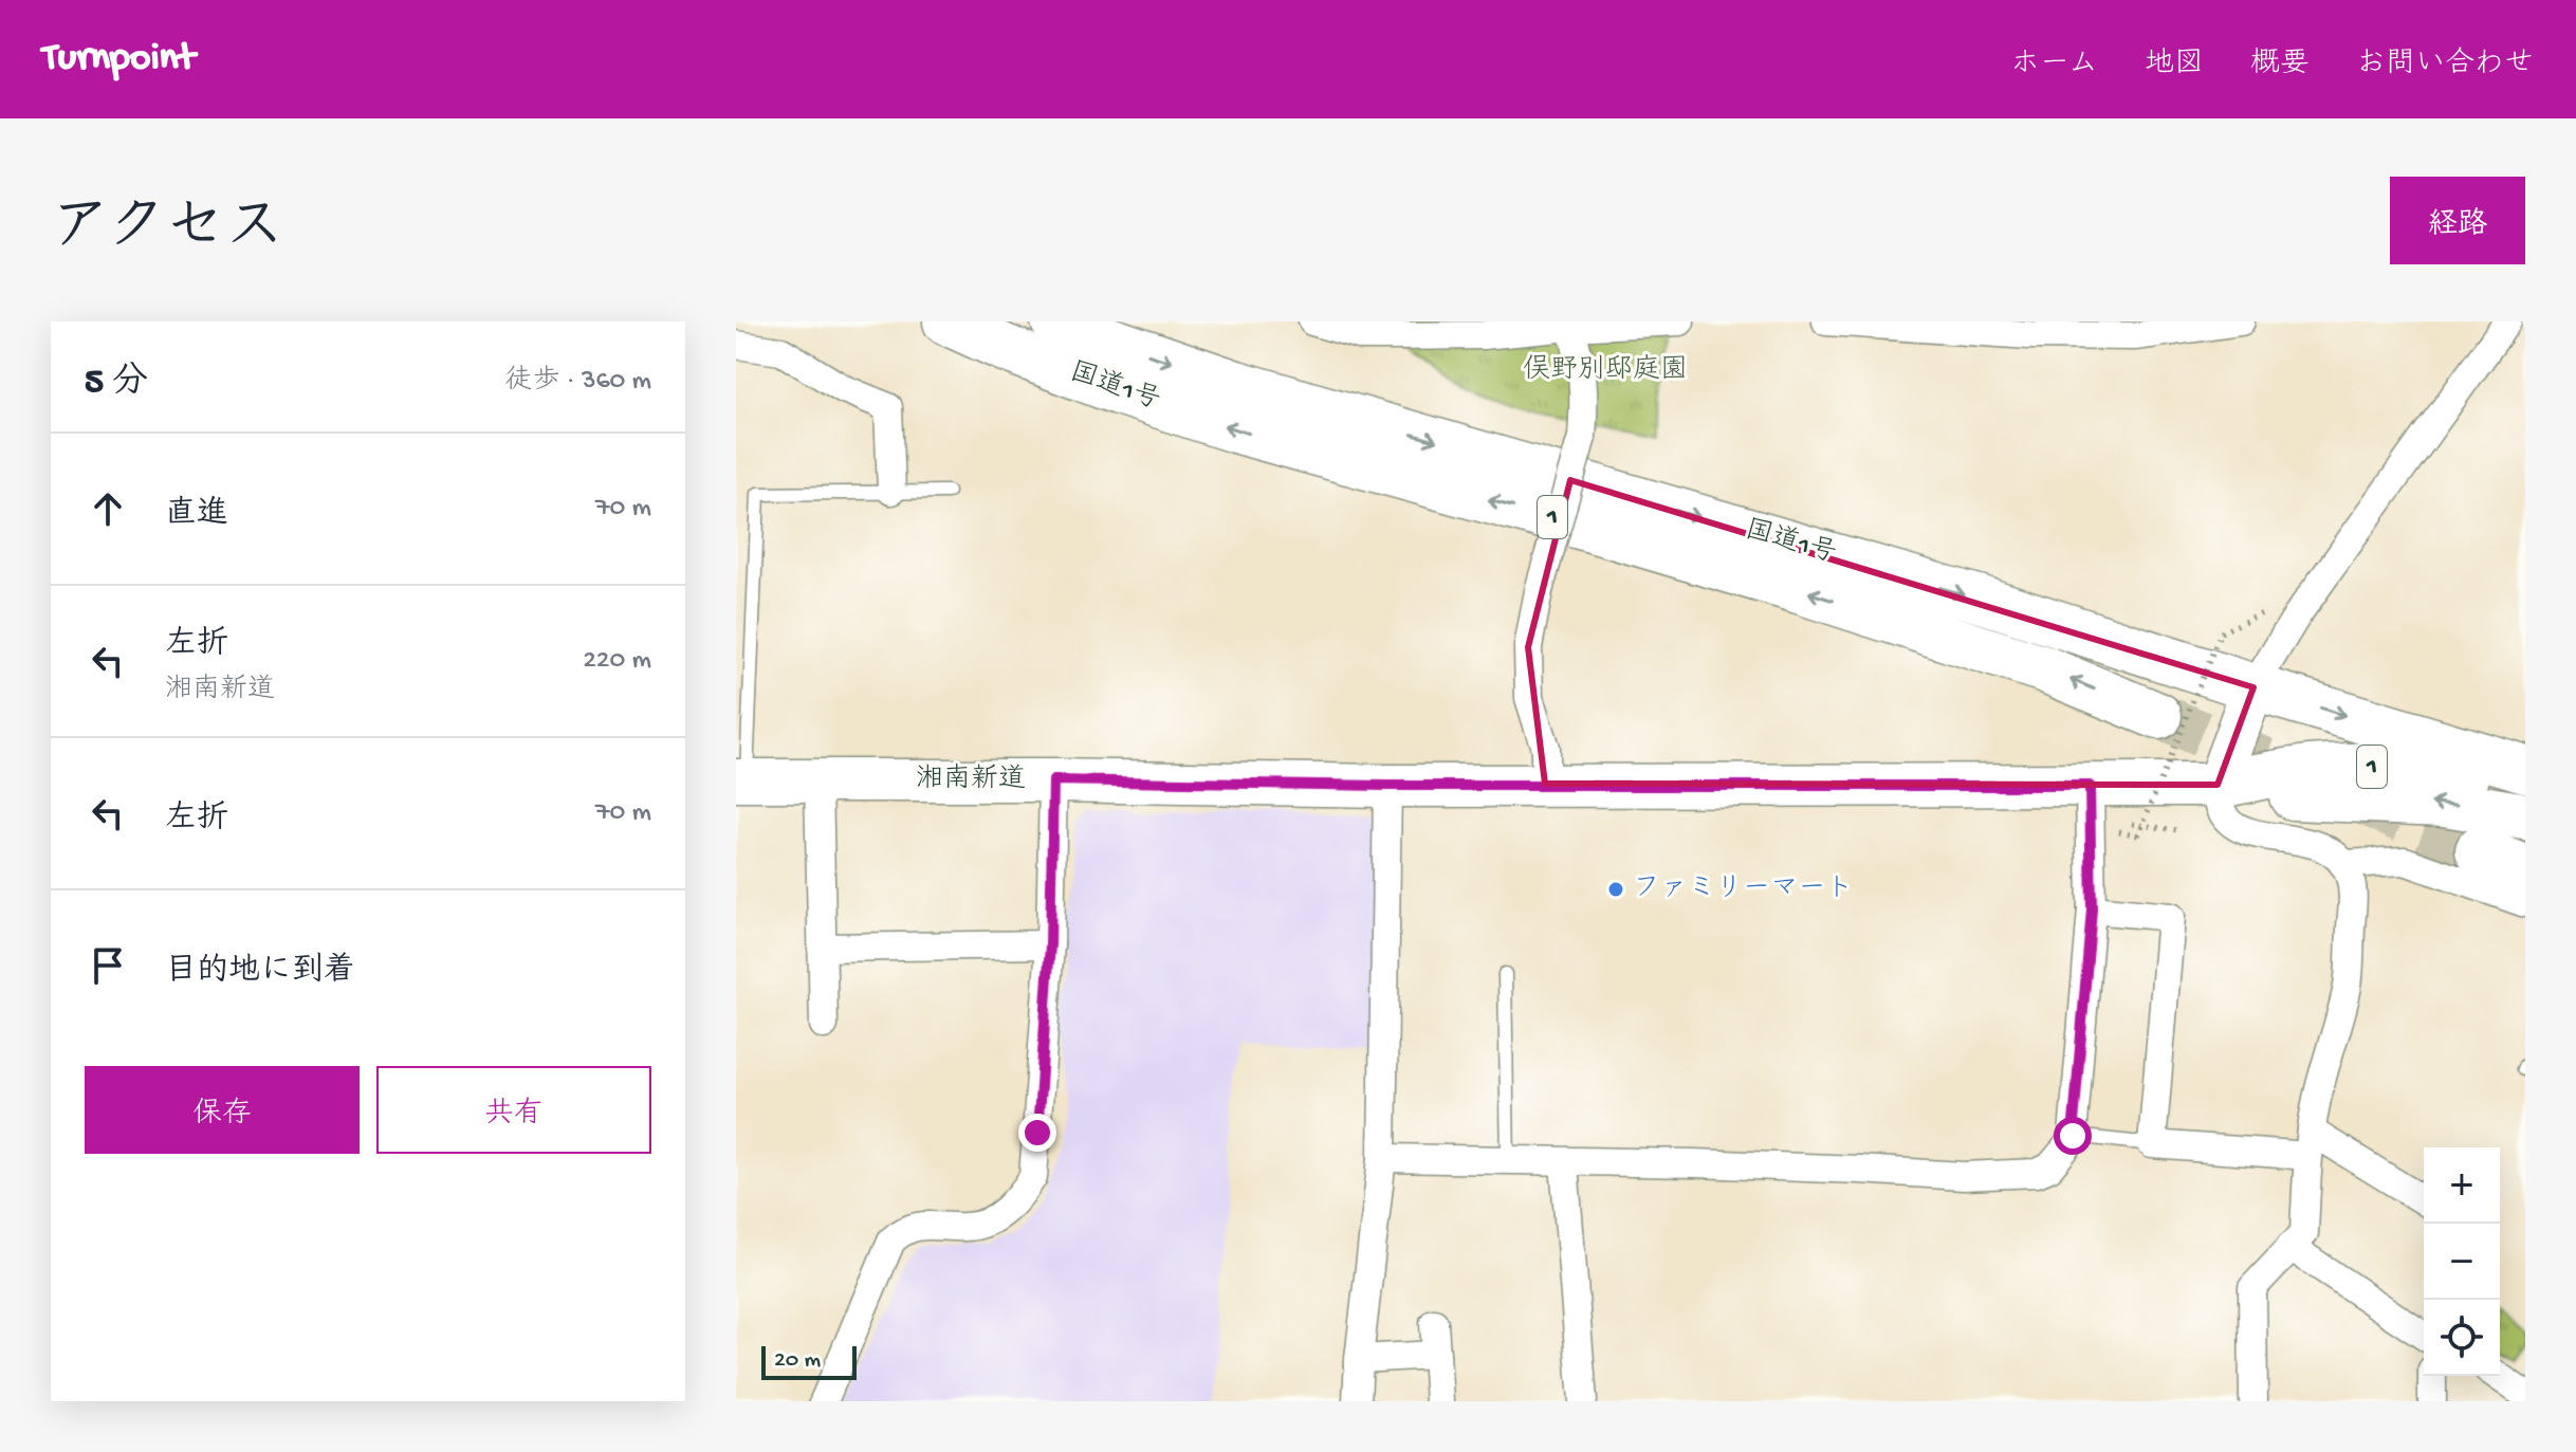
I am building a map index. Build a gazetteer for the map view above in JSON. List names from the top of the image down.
{
  "streets": {
    "highway": ["国道1号", "1"],
    "main road": ["湘南新道"]
  },
  "crossings": [
    ["1", "湘南新道"]
  ],
  "parks": ["俣野別邸庭園"],
  "places": ["ファミリーマート"],
  "scale_bar": "20 m",
  "page": {
    "header": "Turnpoint",
    "nav": [
      "ホーム",
      "地図",
      "概要",
      "お問い合わせ"
    ],
    "title": "アクセス",
    "buttons": [
      "経路",
      ["保存", "共有"]
    ],
    "heading": ["5 分", "徒歩 · 360 m"],
    "list": [
      ["直進", "70 m"],
      ["左折", "湘南新道", "220 m"],
      ["左折", "70 m"],
      "目的地に到着"
    ],
    "map_buttons": ["+", "−"],
    "scale": "20 m"
  }
}
